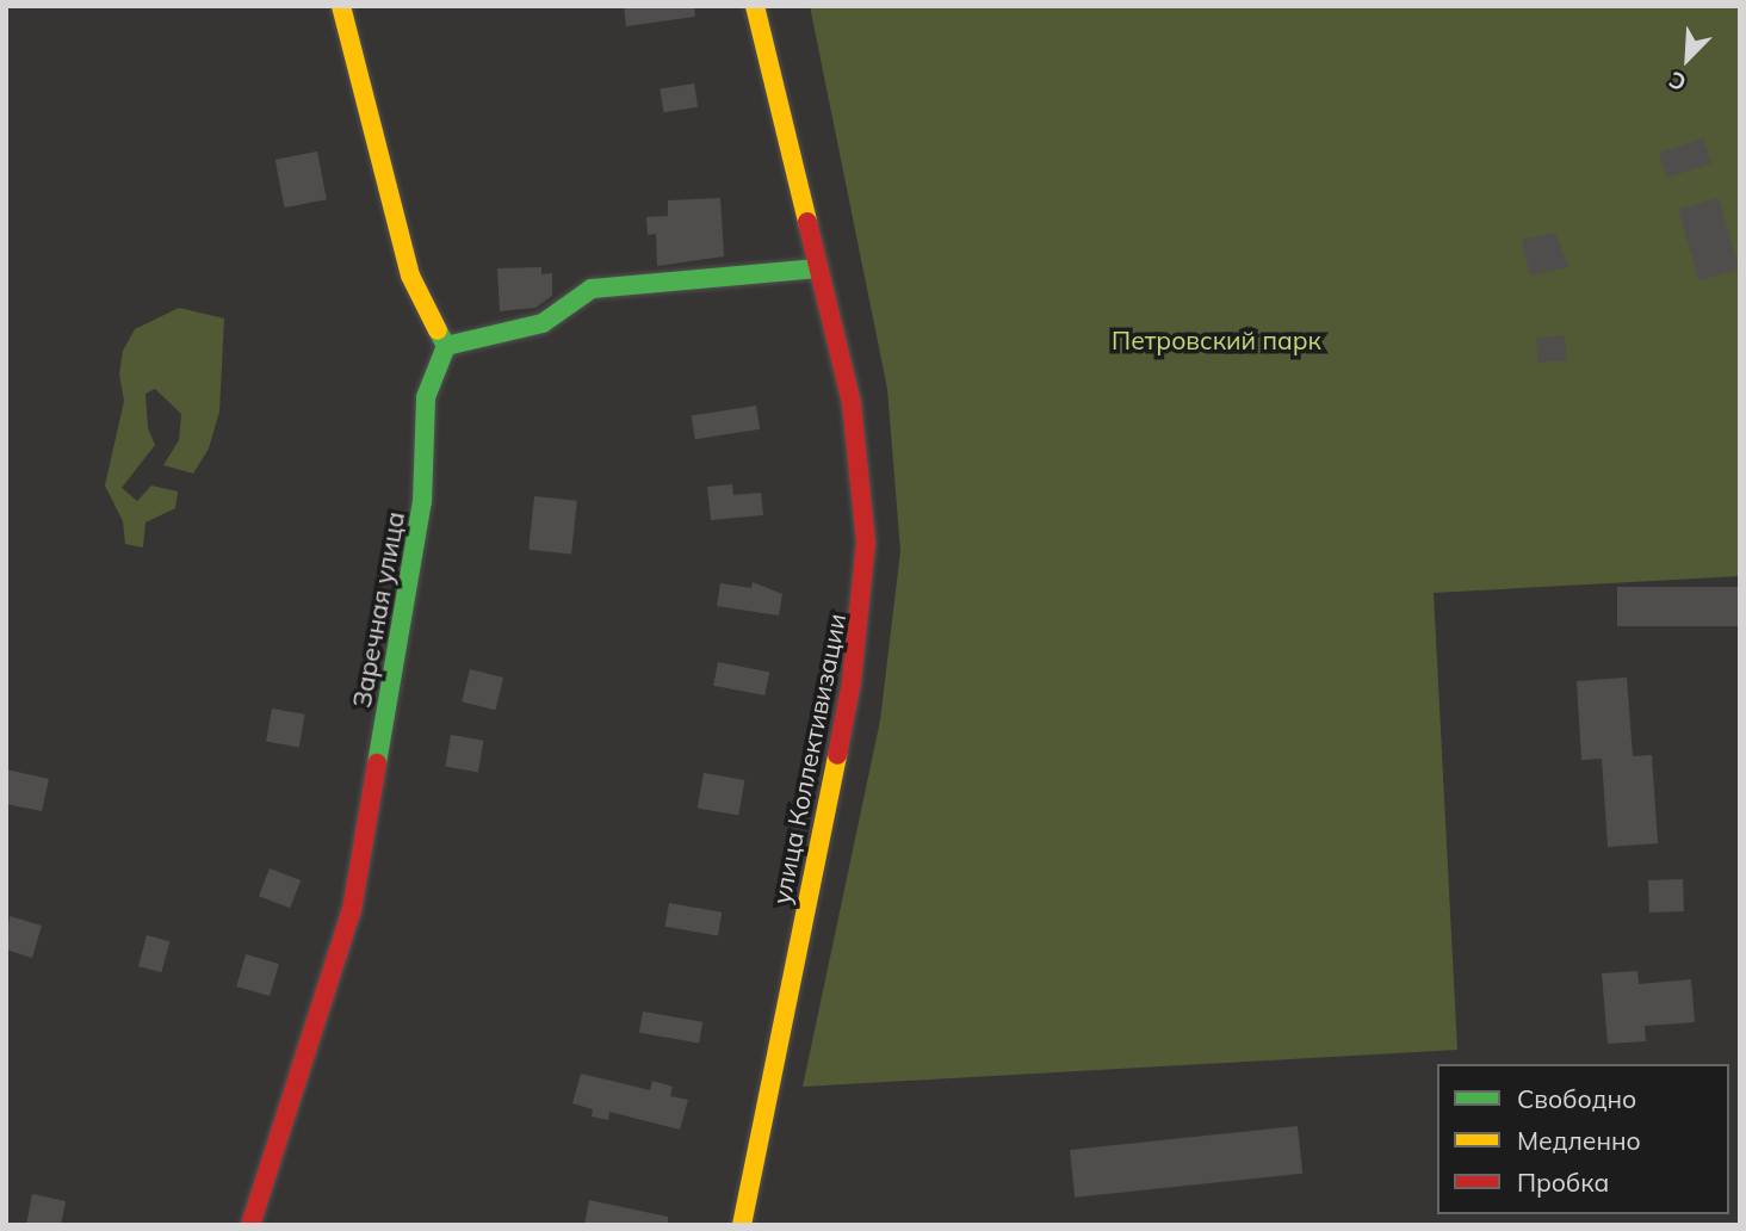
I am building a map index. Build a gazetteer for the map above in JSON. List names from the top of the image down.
{
  "streets": {
    "street": ["Заречная улица", "улица Коллективизации"]
  },
  "parks": ["Петровский парк"],
  "legend": ["Свободно", "Медленно", "Пробка"],
  "north": "bottom left"
}
